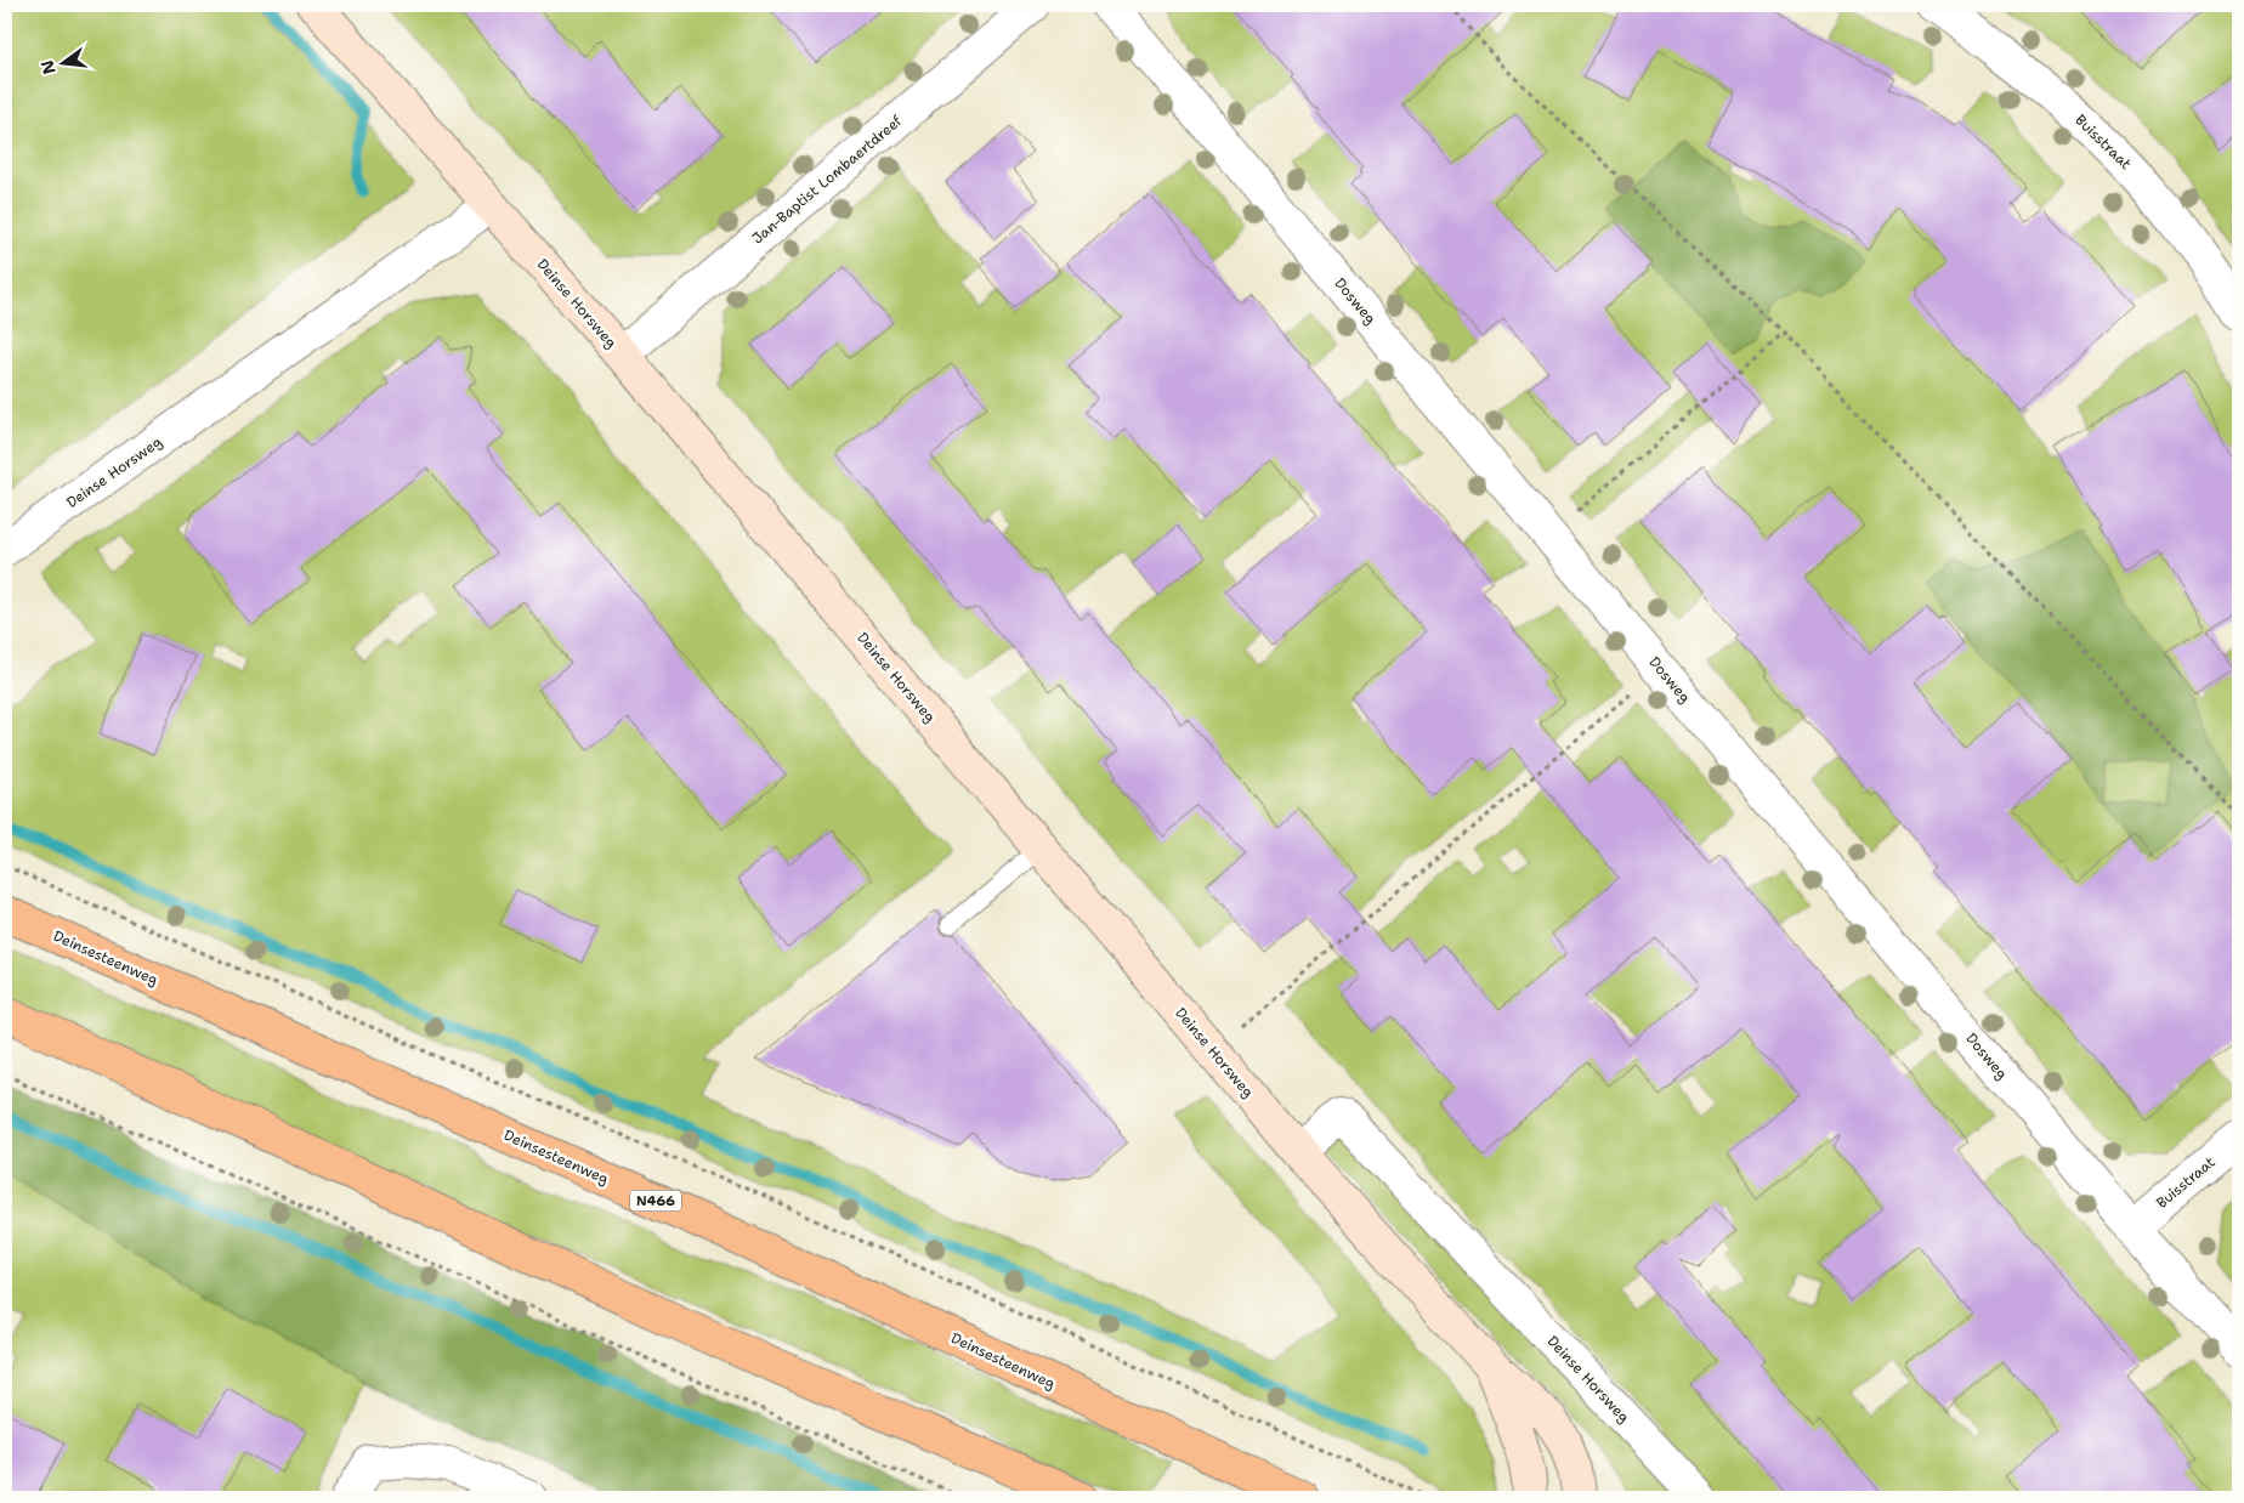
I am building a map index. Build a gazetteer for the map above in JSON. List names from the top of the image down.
{
  "streets": {
    "highway": ["Deinsesteenweg", "N466"],
    "street": [
      "Buisstraat",
      "Jan-Baptist Lombaertdreef",
      "Dosweg",
      "Deinse Horsweg"
    ]
  },
  "crossings": [
    ["Buisstraat", "Dosweg"],
    ["Jan-Baptist Lombaertdreef", "Deinse Horsweg"]
  ],
  "north": "left"
}
